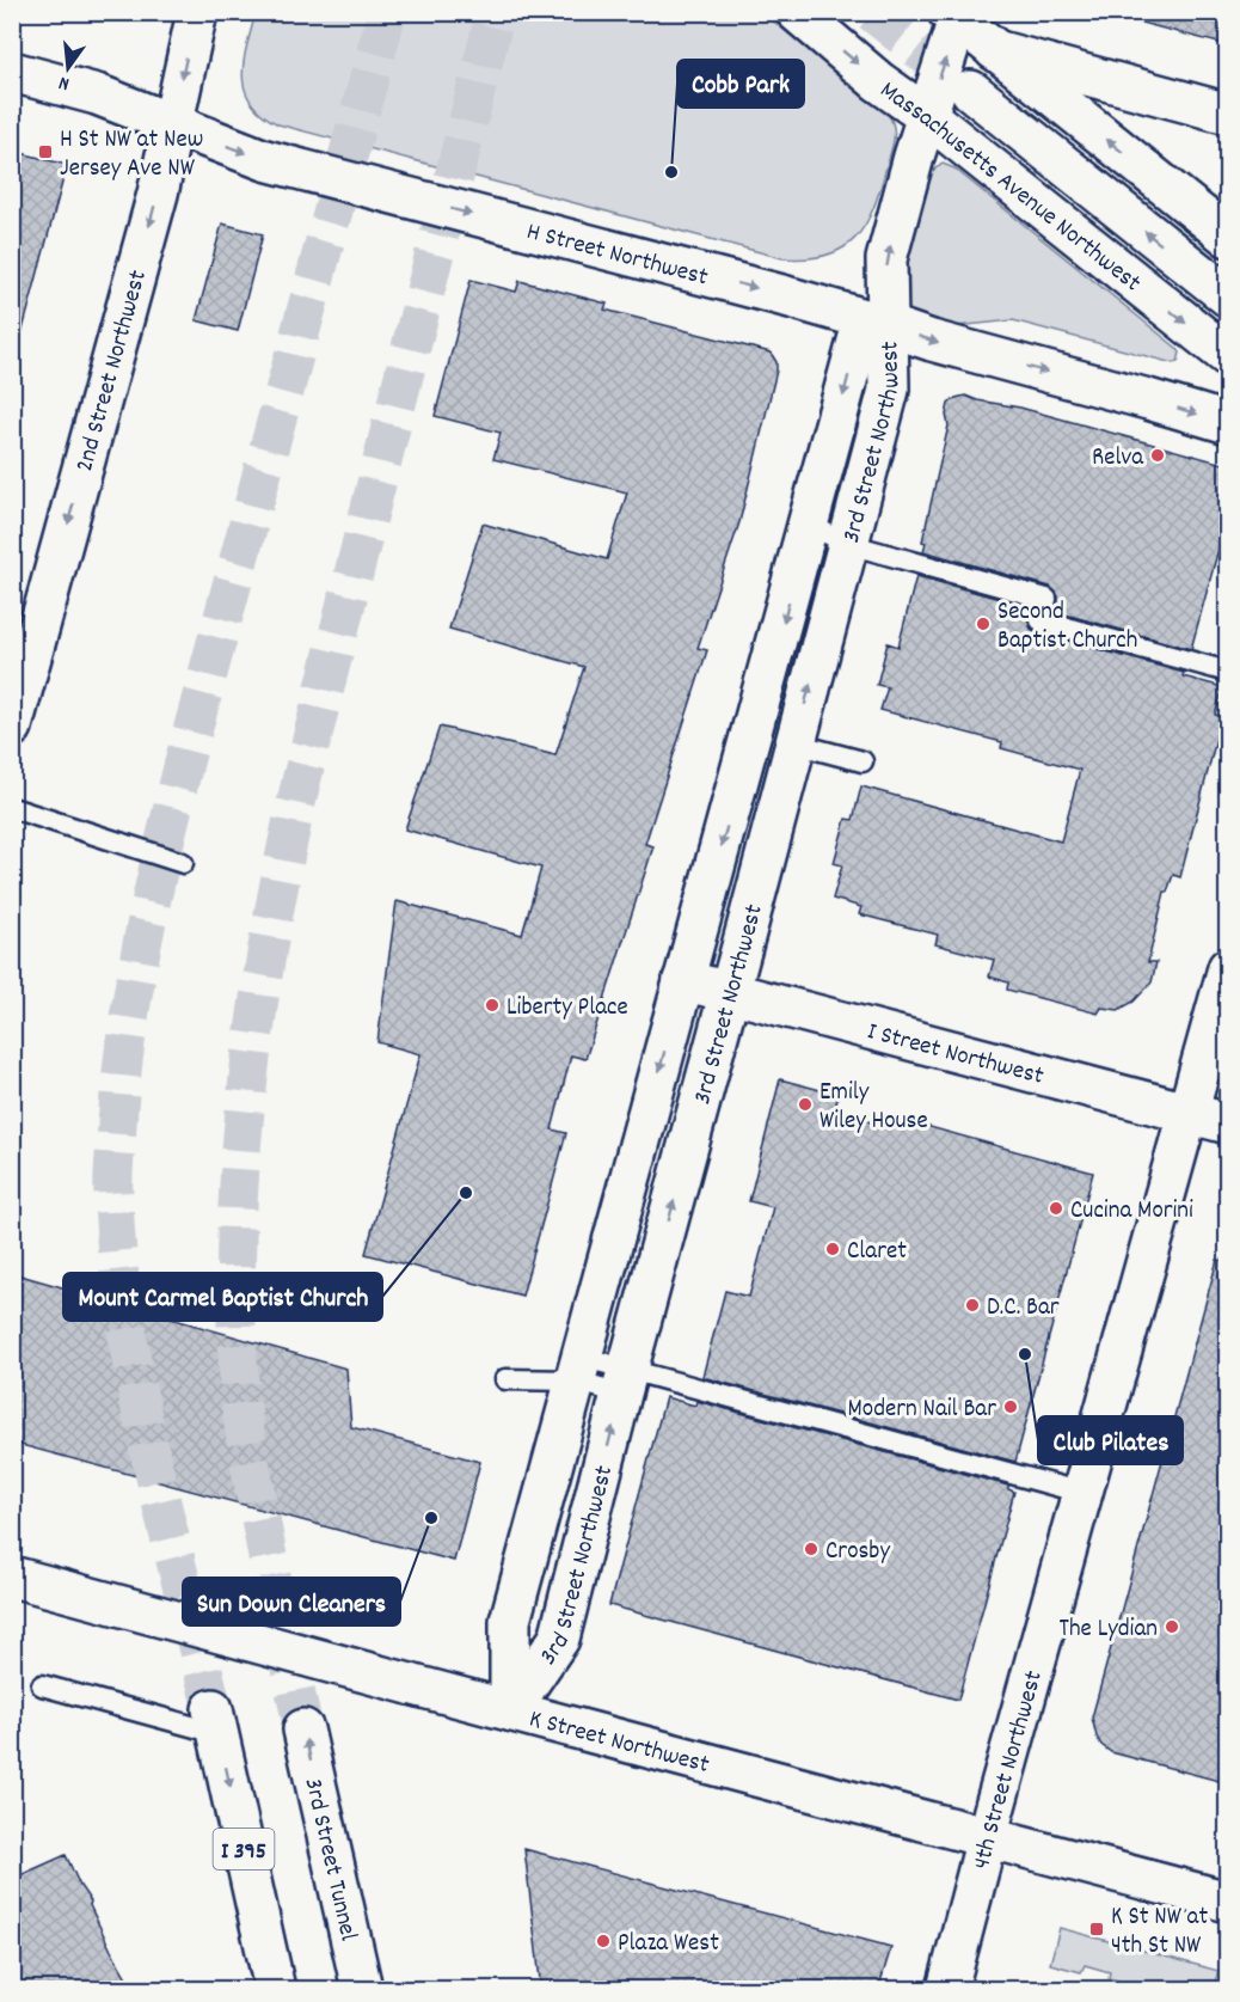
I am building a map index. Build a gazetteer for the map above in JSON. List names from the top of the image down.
{
  "streets": {
    "main road": [
      "Massachusetts Avenue Northwest",
      "H Street Northwest",
      "2nd Street Northwest",
      "3rd Street Northwest",
      "I Street Northwest",
      "K Street Northwest",
      "4th Street Northwest",
      "I 395",
      "3rd Street Tunnel"
    ]
  },
  "crossings": [
    ["Massachusetts Avenue Northwest", "3rd Street Northwest"],
    ["H Street Northwest", "2nd Street Northwest"],
    ["H Street Northwest", "3rd Street Northwest"],
    ["3rd Street Northwest", "I Street Northwest"],
    ["3rd Street Northwest", "K Street Northwest"],
    ["I Street Northwest", "4th Street Northwest"],
    ["K Street Northwest", "4th Street Northwest"]
  ],
  "one_way": ["2nd Street Northwest"],
  "places": {
    "transit": ["H St NW at New Jersey Ave NW", "K St NW at 4th St NW"],
    "other": [
      "Cobb Park",
      "Relva",
      "Second Baptist Church",
      "Liberty Place",
      "Emily Wiley House",
      "Mount Carmel Baptist Church",
      "Cucina Morini",
      "Claret",
      "D.C. Bar",
      "Club Pilates",
      "Modern Nail Bar",
      "Sun Down Cleaners",
      "Crosby",
      "The Lydian",
      "Plaza West"
    ]
  },
  "north": "bottom"
}
